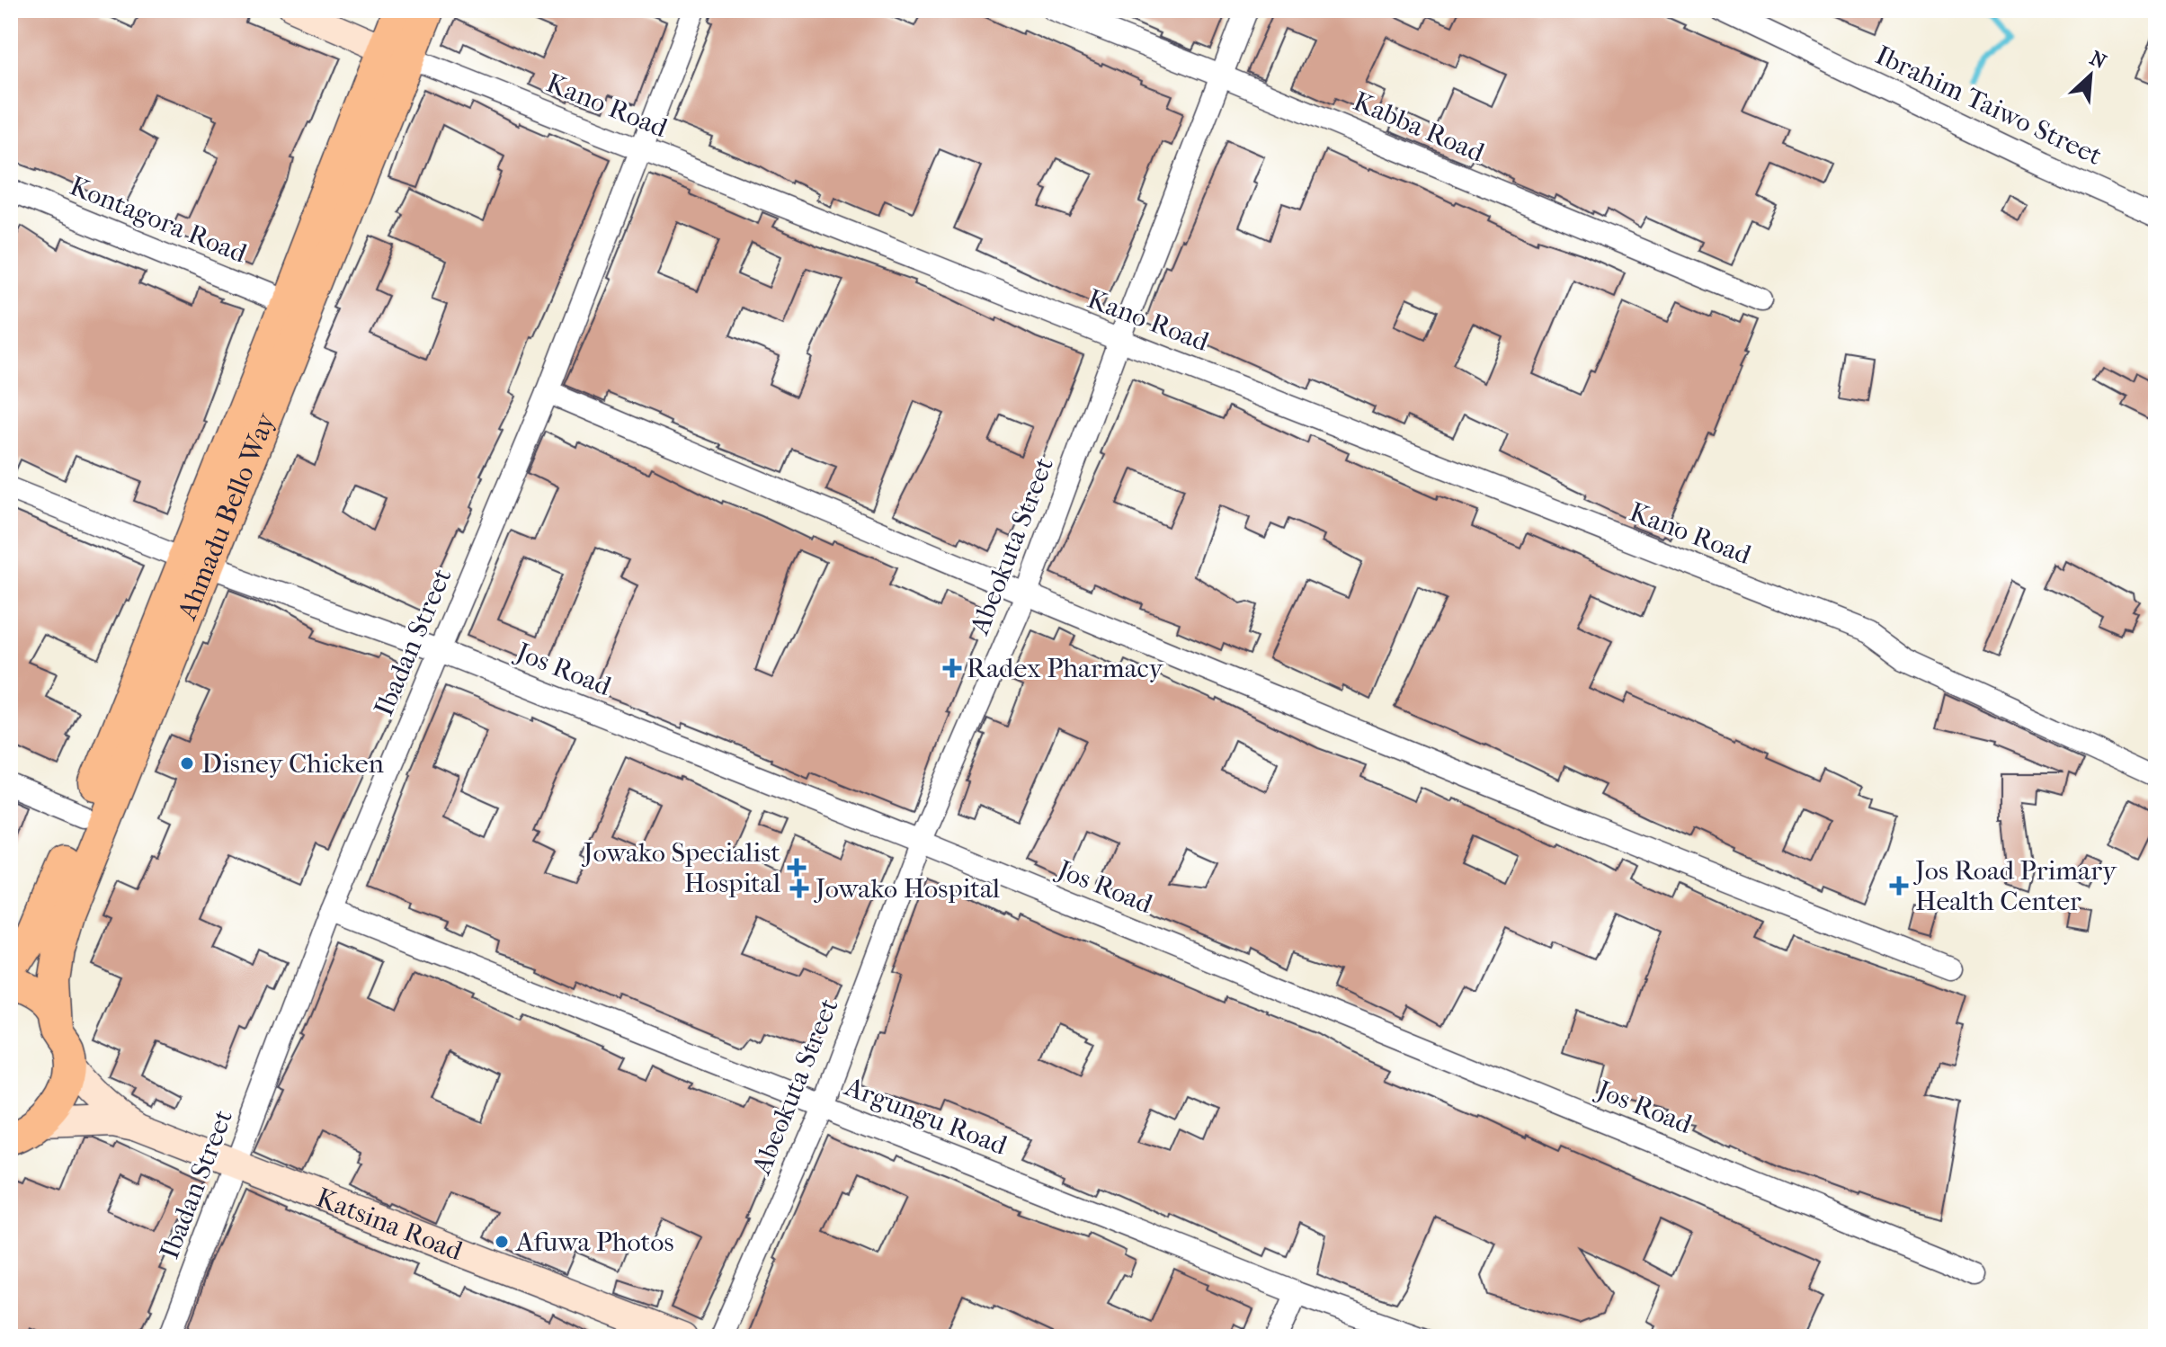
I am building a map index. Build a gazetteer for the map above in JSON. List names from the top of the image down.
{
  "streets": {
    "main road": ["Ahmadu Bello Way"],
    "street": [
      "Kano Road",
      "Ibrahim Taiwo Street",
      "Kabba Road",
      "Kontagora Road",
      "Abeokuta Street",
      "Ibadan Street",
      "Jos Road",
      "Argungu Road",
      "Katsina Road"
    ]
  },
  "crossings": [
    ["Kano Road", "Ahmadu Bello Way"],
    ["Kano Road", "Abeokuta Street"],
    ["Kano Road", "Ibadan Street"],
    ["Kabba Road", "Abeokuta Street"],
    ["Kontagora Road", "Ahmadu Bello Way"],
    ["Ahmadu Bello Way", "Jos Road"],
    ["Abeokuta Street", "Jos Road"],
    ["Abeokuta Street", "Argungu Road"],
    ["Ibadan Street", "Jos Road"],
    ["Ibadan Street", "Argungu Road"],
    ["Ibadan Street", "Katsina Road"]
  ],
  "places": {
    "health": [
      "Radex Pharmacy",
      "Jowako Specialist Hospital",
      "Jos Road Primary Health Center",
      "Jowako Hospital"
    ],
    "other": ["Disney Chicken", "Afuwa Photos"]
  },
  "north": "top right"
}
